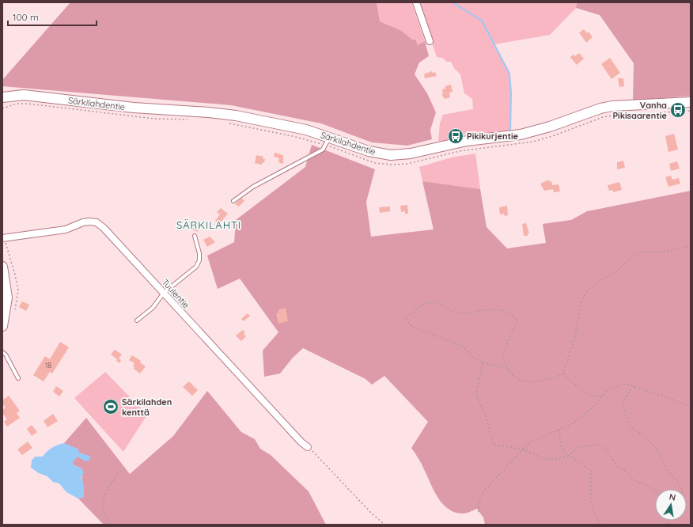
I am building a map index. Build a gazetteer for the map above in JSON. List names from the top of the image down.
{
  "streets": {
    "street": ["Särkilahdentie", "Tuulentie"]
  },
  "districts": ["SÄRKILAHTI"],
  "places": {
    "bus stop": ["Vanha Pikisaarentie", "Pikikurjentie"],
    "sports": ["Särkilahden kenttä"]
  },
  "house_numbers": ["18"],
  "scale_bar": "100 m",
  "north": "top"
}
